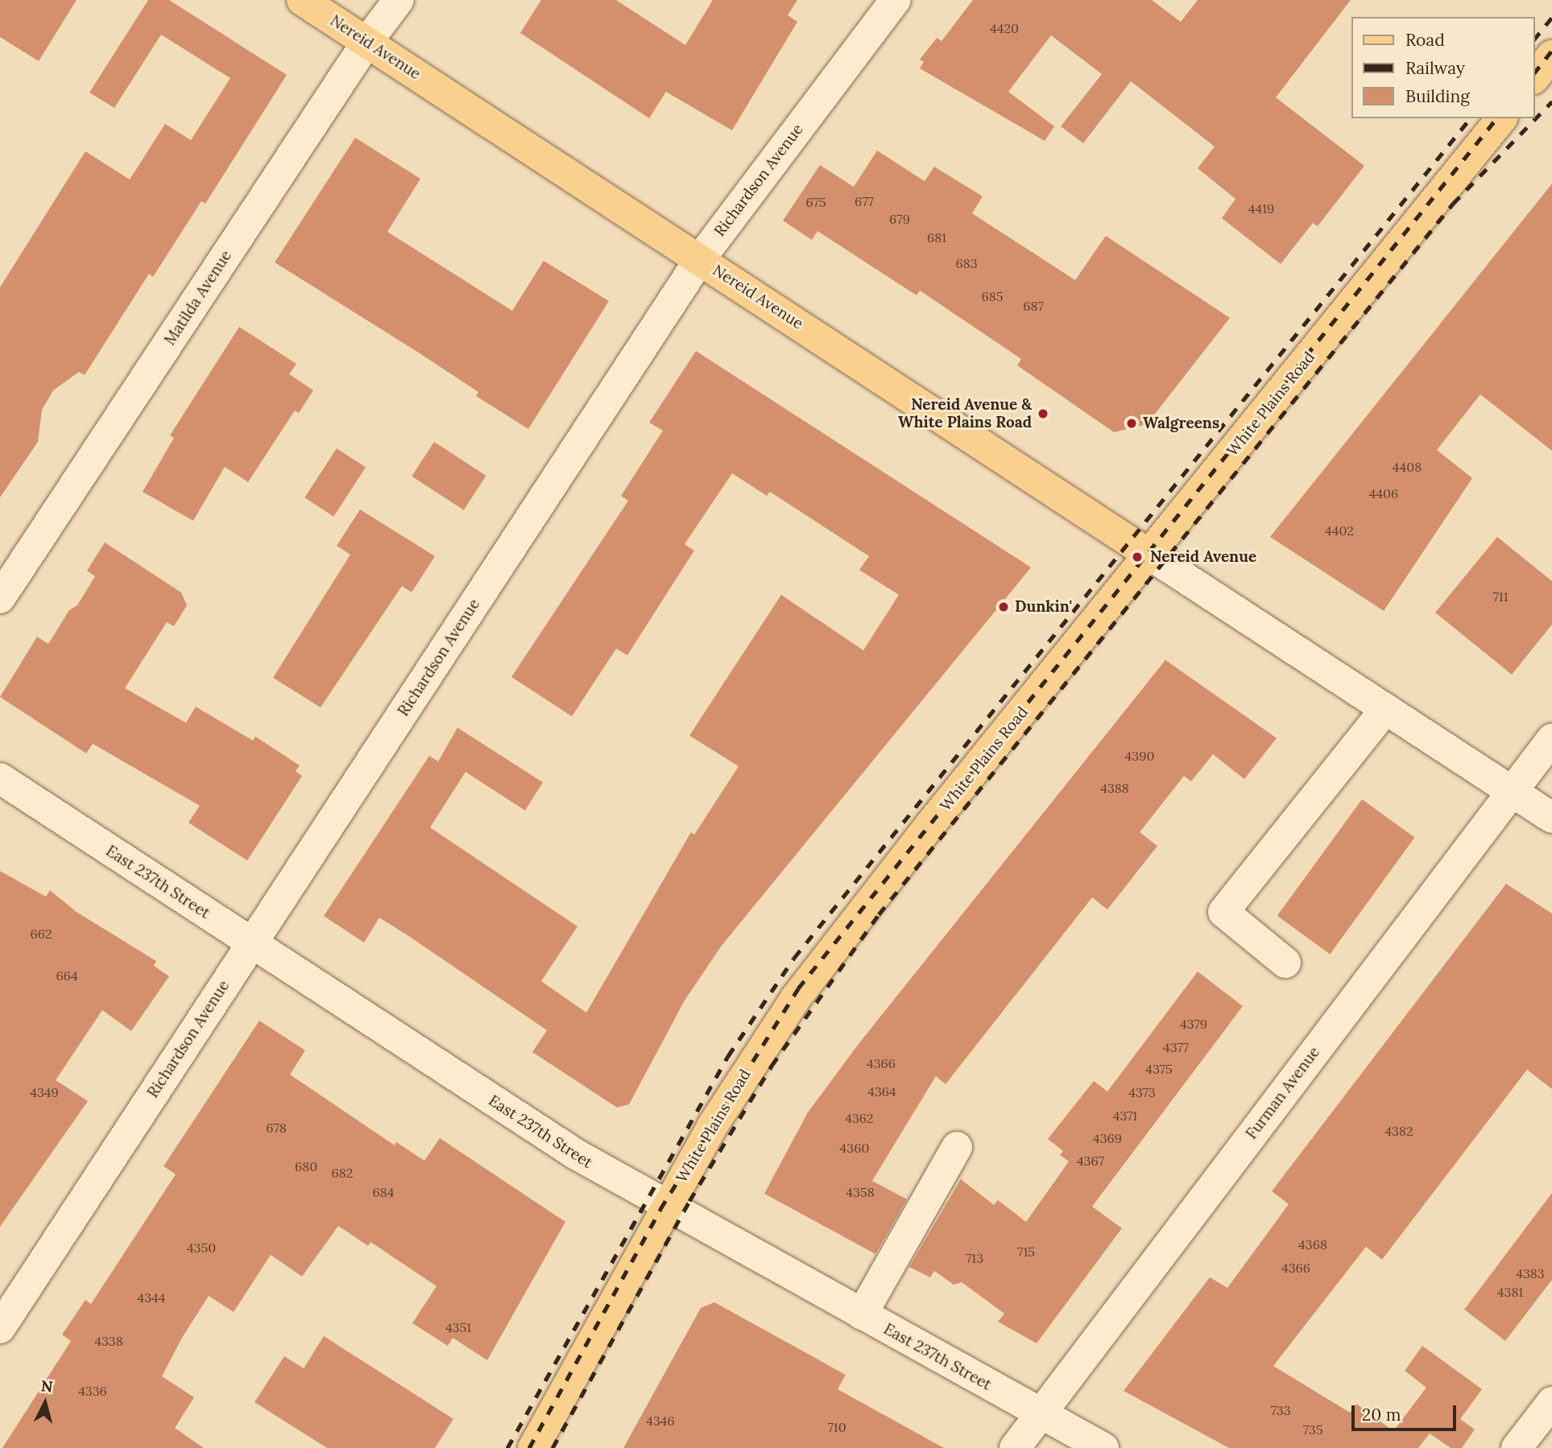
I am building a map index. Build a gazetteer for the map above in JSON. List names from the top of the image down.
{
  "streets": {
    "main road": ["Nereid Avenue", "White Plains Road"],
    "street": [
      "Richardson Avenue",
      "Matilda Avenue",
      "East 237th Street",
      "Furman Avenue"
    ]
  },
  "crossings": [
    ["Nereid Avenue", "Richardson Avenue"],
    ["Nereid Avenue", "Matilda Avenue"],
    ["Nereid Avenue", "White Plains Road"],
    ["Nereid Avenue", "Furman Avenue"],
    ["Richardson Avenue", "East 237th Street"],
    ["White Plains Road", "East 237th Street"],
    ["East 237th Street", "Furman Avenue"]
  ],
  "places": [
    "Nereid Avenue & White Plains Road",
    "Walgreens",
    "Nereid Avenue",
    "Dunkin'"
  ],
  "house_numbers": [
    "4420",
    "677",
    "675",
    "4419",
    "679",
    "681",
    "683",
    "685",
    "687",
    "4408",
    "4406",
    "4402",
    "711",
    "4390",
    "4388",
    "662",
    "664",
    "4379",
    "4377",
    "4366",
    "4375",
    "4364",
    "4349",
    "4373",
    "4371",
    "4362",
    "678",
    "4382",
    "4369",
    "4360",
    "4367",
    "680",
    "682",
    "684",
    "4358",
    "4368",
    "4350",
    "715",
    "713",
    "4366",
    "4383",
    "4381",
    "4344",
    "4351",
    "4338",
    "4336",
    "733",
    "4346",
    "710",
    "735"
  ],
  "legend": ["Road", "Railway", "Building"],
  "scale_bar": "20 m",
  "north": "top"
}
